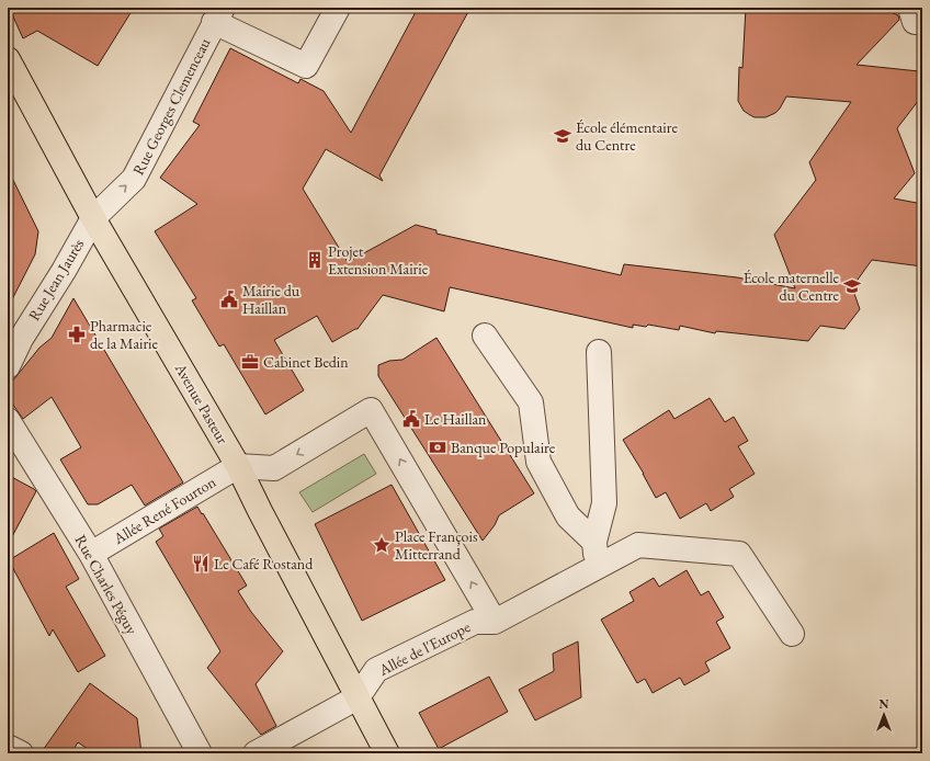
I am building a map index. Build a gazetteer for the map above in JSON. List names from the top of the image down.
{
  "streets": {
    "main road": ["Avenue Pasteur"],
    "street": [
      "Rue Georges Clemenceau",
      "Rue Jean Jaurès",
      "Allée René Fourton",
      "Rue Charles Péguy",
      "Allée de l'Europe"
    ]
  },
  "crossings": [
    ["Rue Georges Clemenceau", "Rue Jean Jaurès"],
    ["Rue Georges Clemenceau", "Avenue Pasteur"],
    ["Rue Jean Jaurès", "Avenue Pasteur"],
    ["Avenue Pasteur", "Allée René Fourton"],
    ["Avenue Pasteur", "Allée de l'Europe"],
    ["Allée René Fourton", "Rue Charles Péguy"]
  ],
  "one_way": ["Rue Georges Clemenceau"],
  "places": {
    "school or university": ["École élémentaire du Centre", "École maternelle du Centre"],
    "building": ["Projet Extension Mairie"],
    "public building": ["Mairie du Haillan", "Le Haillan"],
    "pharmacy": ["Pharmacie de la Mairie"],
    "office": ["Cabinet Bedin"],
    "bank": ["Banque Populaire"],
    "place": ["Place François Mitterrand"],
    "restaurant": ["Le Café Rostand"]
  },
  "north": "top"
}
